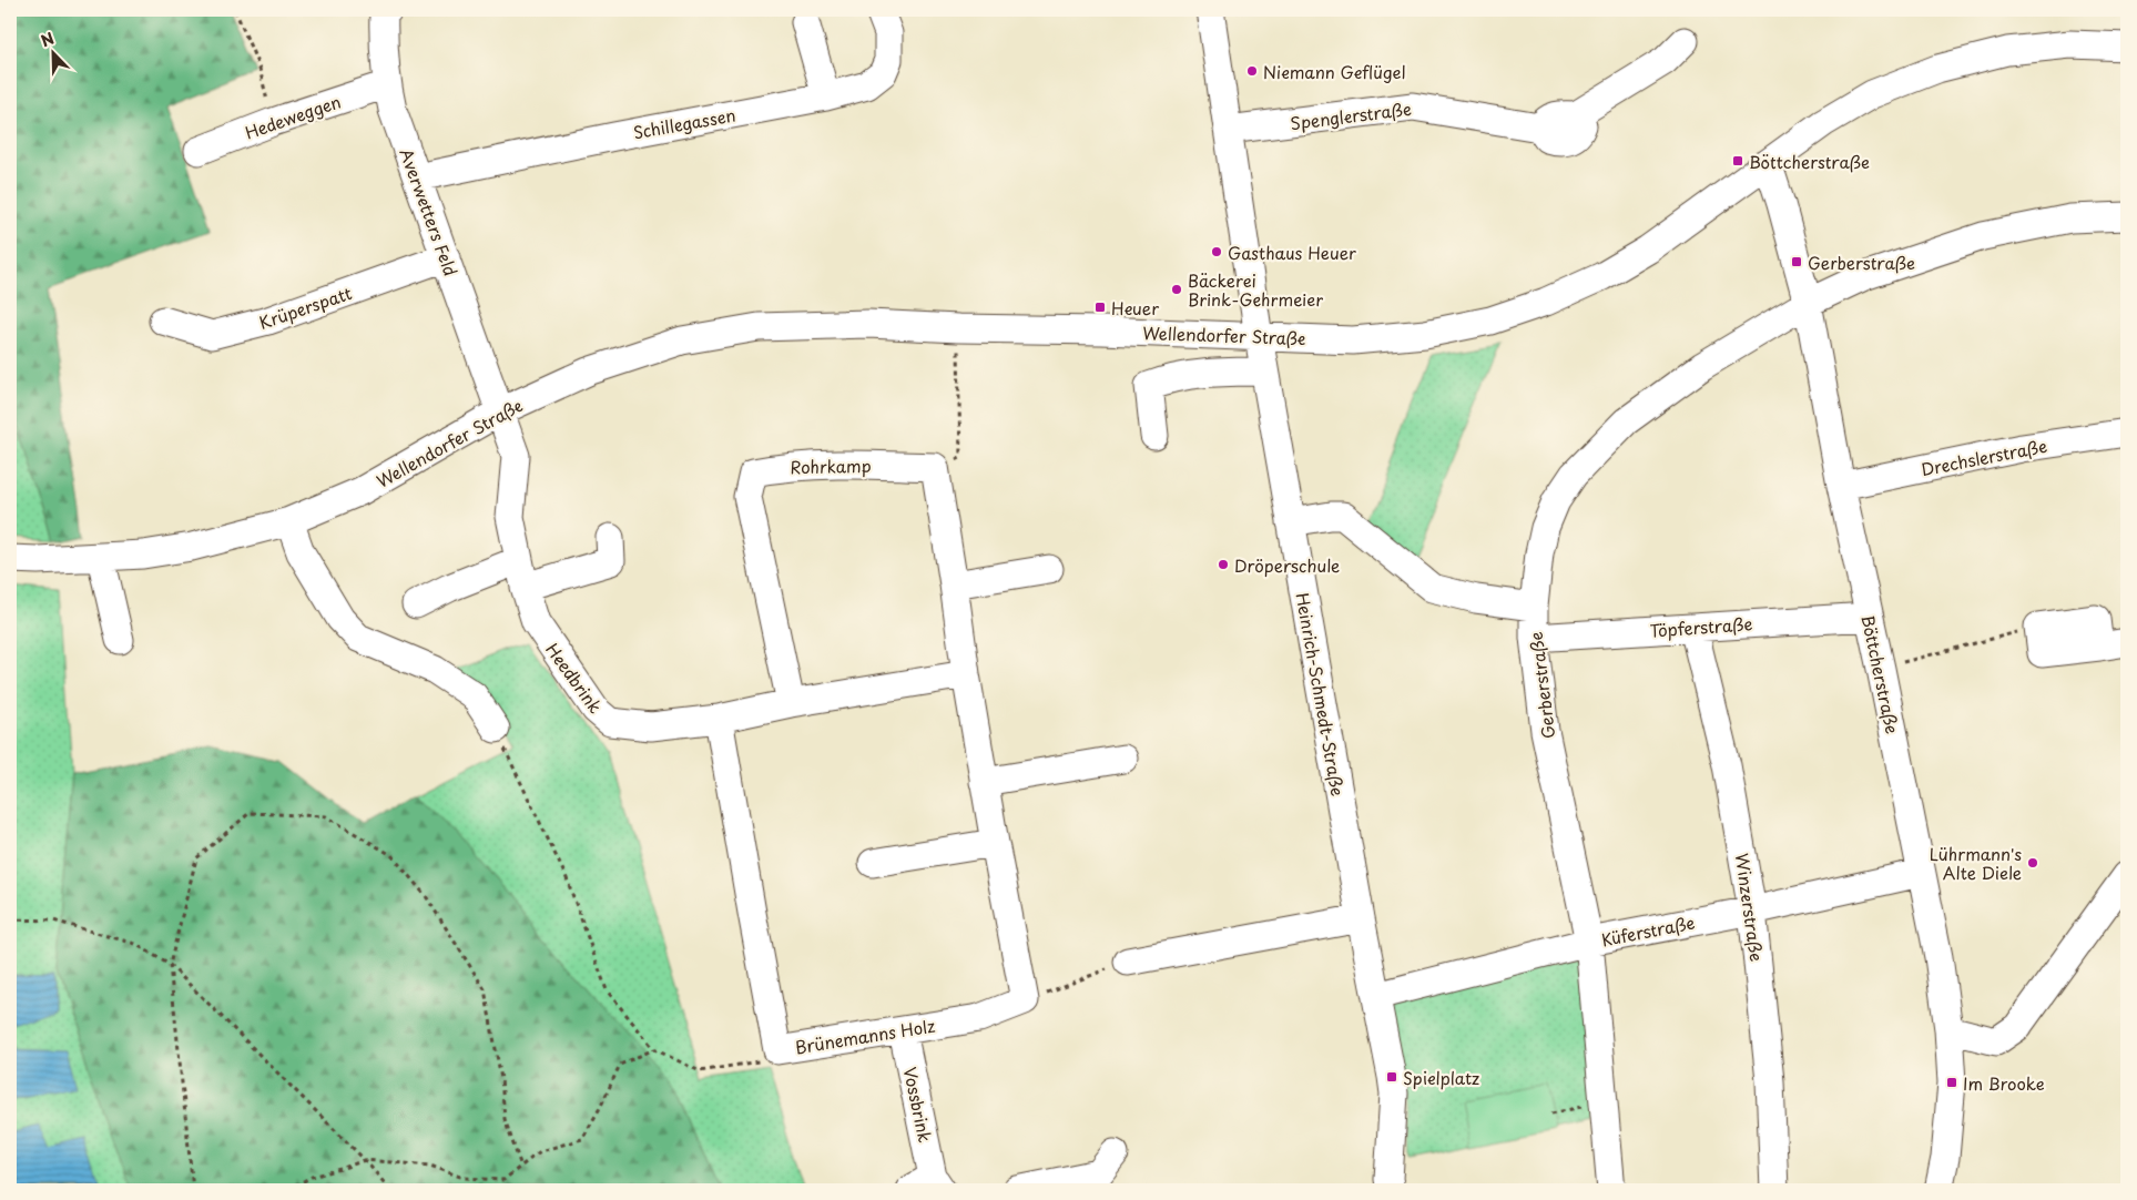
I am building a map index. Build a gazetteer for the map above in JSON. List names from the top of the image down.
{
  "streets": {
    "street": [
      "Spenglerstraße",
      "Hedeweggen",
      "Schillegassen",
      "Averwetters Feld",
      "Krüperspatt",
      "Wellendorfer Straße",
      "Drechslerstraße",
      "Rohrkamp",
      "Töpferstraße",
      "Böttcherstraße",
      "Heedbrink",
      "Gerberstraße",
      "Heinrich-Schmedt-Straße",
      "Winzerstraße",
      "Küferstraße",
      "Brünemanns Holz",
      "Vossbrink"
    ]
  },
  "crossings": [
    ["Spenglerstraße", "Heinrich-Schmedt-Straße"],
    ["Hedeweggen", "Averwetters Feld"],
    ["Schillegassen", "Averwetters Feld"],
    ["Averwetters Feld", "Krüperspatt"],
    ["Averwetters Feld", "Wellendorfer Straße"],
    ["Averwetters Feld", "Heedbrink"],
    ["Wellendorfer Straße", "Böttcherstraße"],
    ["Wellendorfer Straße", "Heedbrink"],
    ["Wellendorfer Straße", "Heinrich-Schmedt-Straße"],
    ["Drechslerstraße", "Böttcherstraße"],
    ["Rohrkamp", "Heedbrink"],
    ["Töpferstraße", "Böttcherstraße"],
    ["Töpferstraße", "Gerberstraße"],
    ["Töpferstraße", "Winzerstraße"],
    ["Böttcherstraße", "Gerberstraße"],
    ["Böttcherstraße", "Küferstraße"],
    ["Heedbrink", "Brünemanns Holz"],
    ["Gerberstraße", "Küferstraße"],
    ["Heinrich-Schmedt-Straße", "Küferstraße"],
    ["Winzerstraße", "Küferstraße"],
    ["Brünemanns Holz", "Vossbrink"]
  ],
  "places": {
    "other": [
      "Niemann Geflügel",
      "Gasthaus Heuer",
      "Bäckerei Brink-Gehrmeier",
      "Dröperschule",
      "Lührmann's Alte Diele"
    ],
    "transit": [
      "Böttcherstraße",
      "Gerberstraße",
      "Heuer",
      "Spielplatz",
      "Im Brooke"
    ]
  },
  "north": "top left"
}
